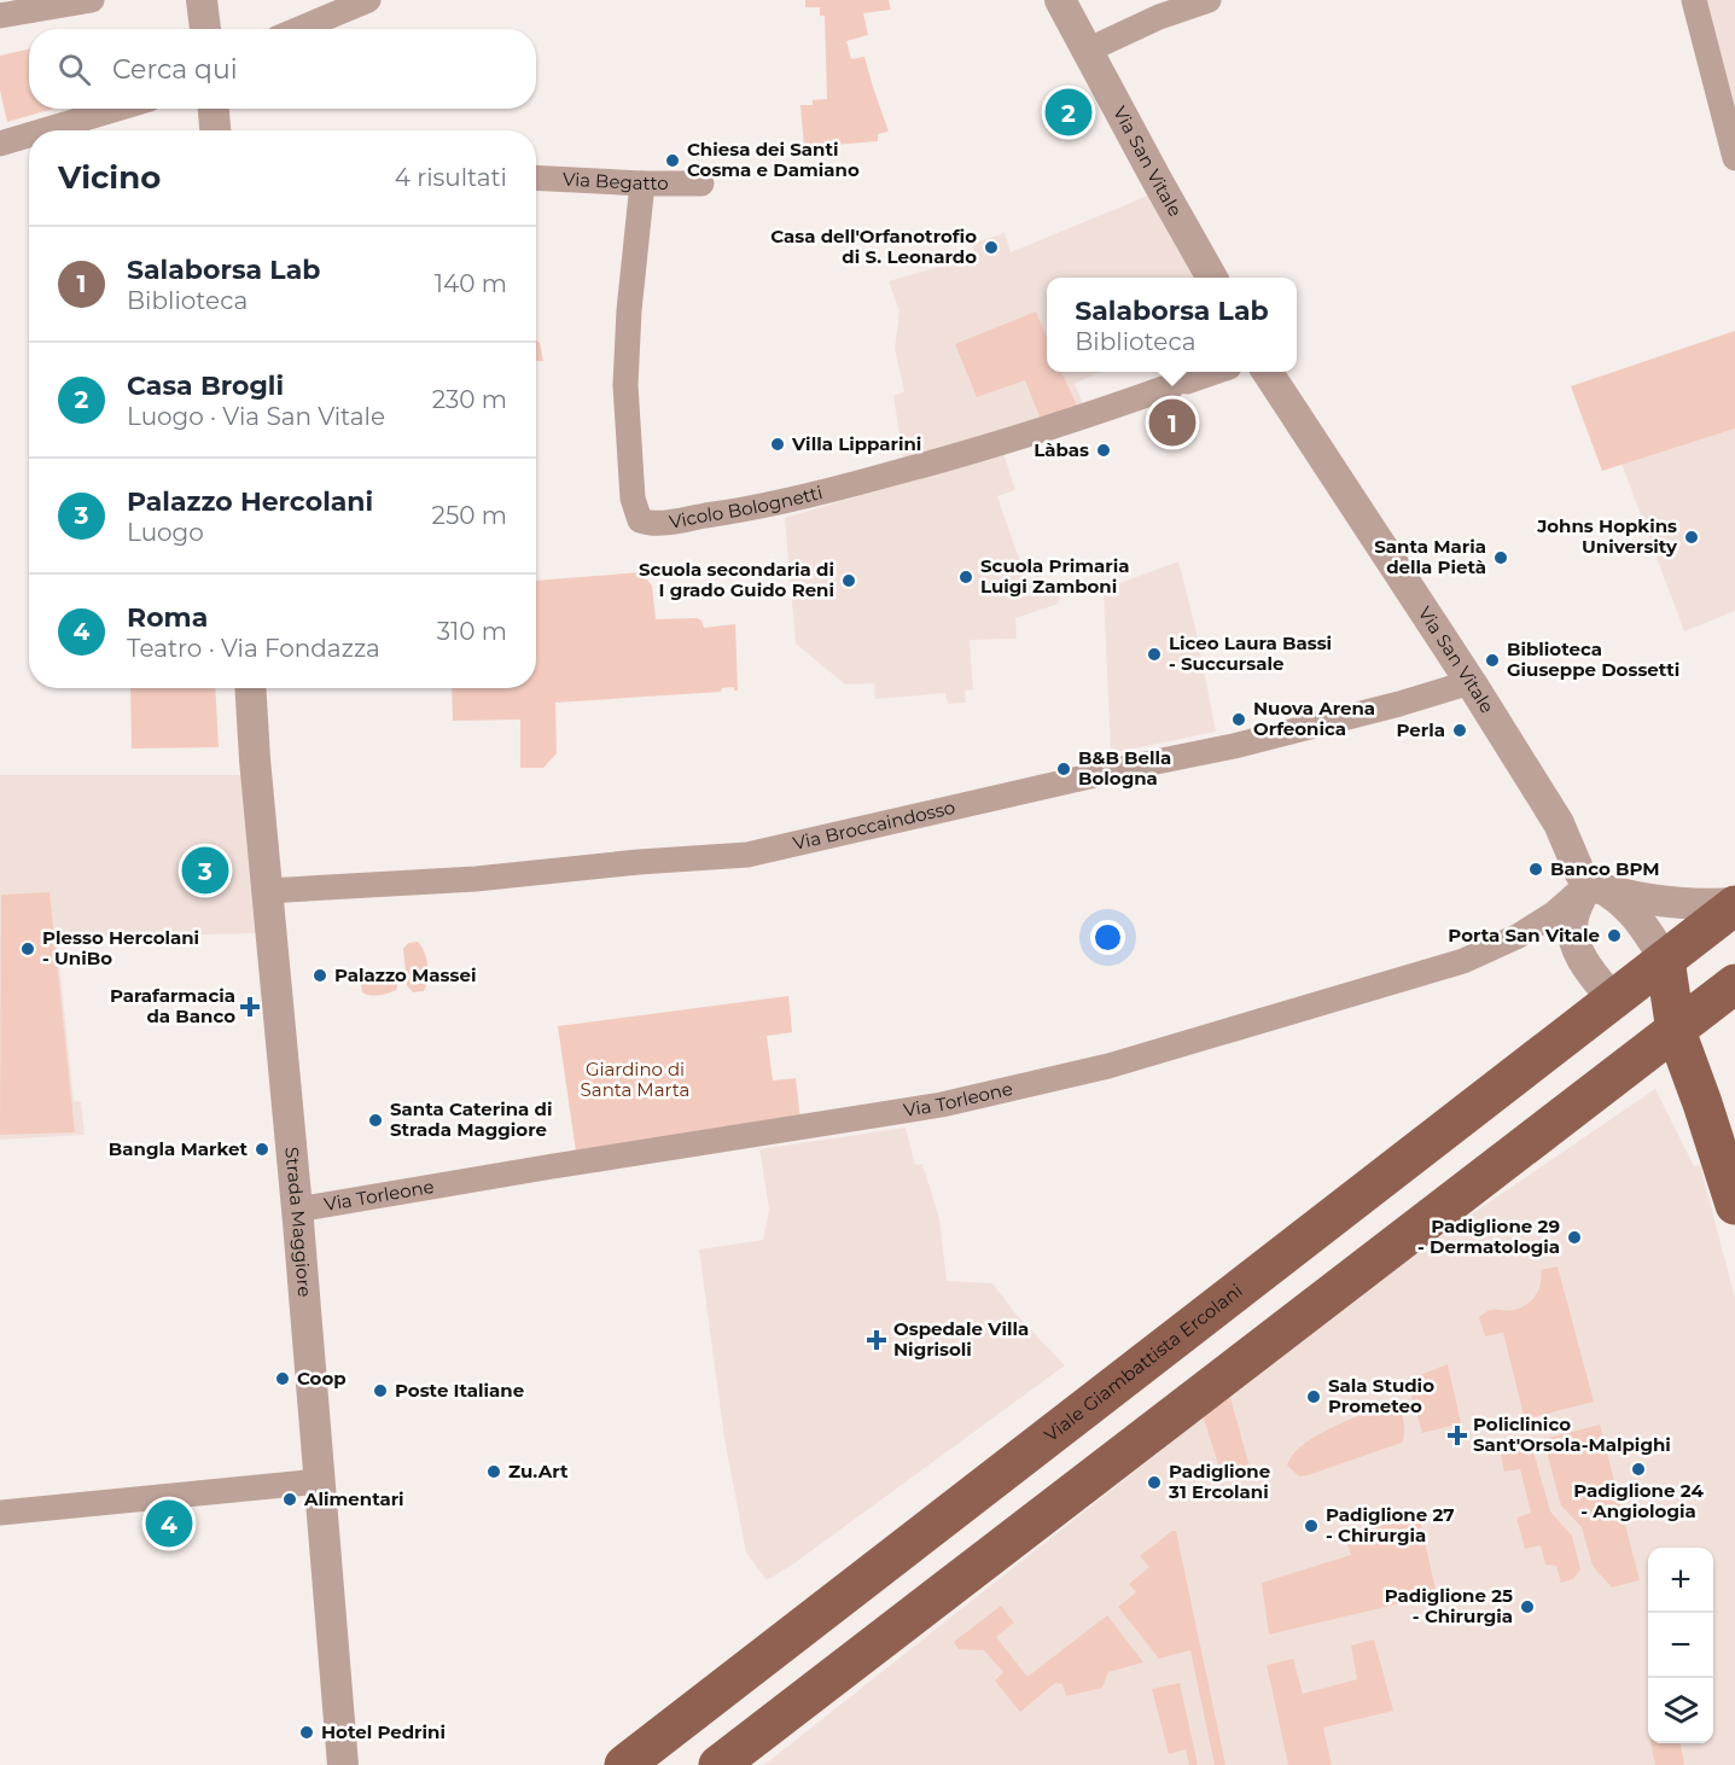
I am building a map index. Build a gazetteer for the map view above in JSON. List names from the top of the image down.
{
  "streets": {
    "main road": ["Viale Giambattista Ercolani"],
    "street": [
      "Via San Vitale",
      "Via Begatto",
      "Vicolo Bolognetti",
      "Via Broccaindosso",
      "Via Torleone",
      "Strada Maggiore"
    ]
  },
  "crossings": [
    ["Via San Vitale", "Via Broccaindosso"],
    ["Via San Vitale", "Via Torleone"],
    ["Via Begatto", "Vicolo Bolognetti"],
    ["Via Broccaindosso", "Strada Maggiore"],
    ["Via Torleone", "Strada Maggiore"]
  ],
  "parks": ["Giardino di Santa Marta"],
  "places": {
    "other": [
      "Chiesa dei Santi Cosma e Damiano",
      "Casa dell'Orfanotrofio di S. Leonardo",
      "Villa Lipparini",
      "Làbas",
      "Johns Hopkins University",
      "Santa Maria della Pietà",
      "Scuola Primaria Luigi Zamboni",
      "Scuola secondaria di I grado Guido Reni",
      "Liceo Laura Bassi - Succursale",
      "Biblioteca Giuseppe Dossetti",
      "Nuova Arena Orfeonica",
      "Perla",
      "B&B Bella Bologna",
      "Banco BPM",
      "Porta San Vitale",
      "Plesso Hercolani - UniBo",
      "Palazzo Massei",
      "Santa Caterina di Strada Maggiore",
      "Bangla Market",
      "Padiglione 29 - Dermatologia",
      "Coop",
      "Poste Italiane",
      "Sala Studio Prometeo",
      "Padiglione 24 - Angiologia",
      "Zu.Art",
      "Padiglione 31 Ercolani",
      "Alimentari",
      "Padiglione 27 - Chirurgia",
      "Padiglione 25 - Chirurgia",
      "Hotel Pedrini"
    ],
    "health": ["Parafarmacia da Banco", "Ospedale Villa Nigrisoli", "Policlinico Sant'Orsola-Malpighi"]
  },
  "page": {
    "search": "Cerca qui",
    "pins": [
      "2",
      "1",
      "3",
      "4"
    ],
    "heading": ["Vicino", "4 risultati"],
    "list": [
      {
        "mark": "1",
        "name": "Salaborsa Lab",
        "note": "Biblioteca",
        "value": "140 m"
      },
      {
        "mark": "2",
        "name": "Casa Brogli",
        "note": "Luogo · Via San Vitale",
        "value": "230 m"
      },
      {
        "mark": "3",
        "name": "Palazzo Hercolani",
        "note": "Luogo",
        "value": "250 m"
      },
      {
        "mark": "4",
        "name": "Roma",
        "note": "Teatro · Via Fondazza",
        "value": "310 m"
      }
    ],
    "popup": ["Salaborsa Lab", "Biblioteca"],
    "map_buttons": ["+", "−"]
  }
}
